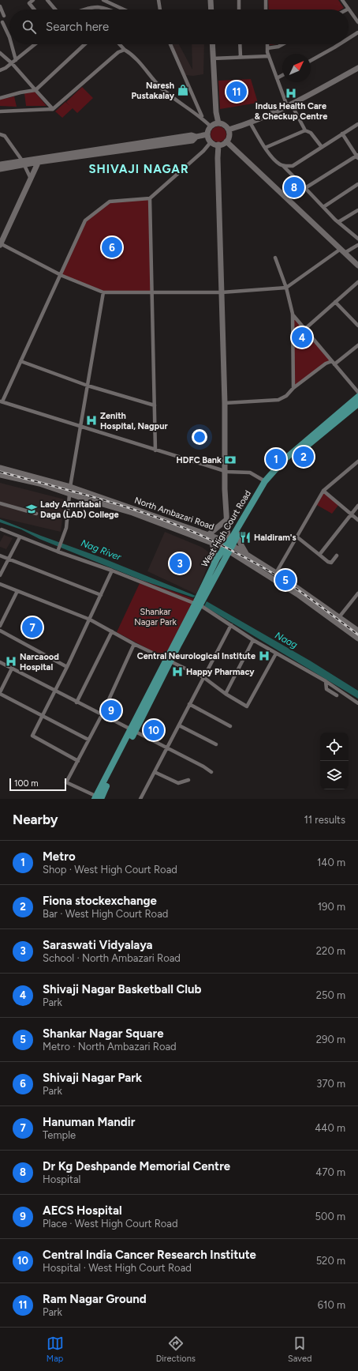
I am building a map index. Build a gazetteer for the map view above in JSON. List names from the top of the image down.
{
  "streets": {
    "main road": ["West High Court Road"],
    "street": ["North Ambazari Road"]
  },
  "crossings": [
    ["North Ambazari Road", "West High Court Road"]
  ],
  "districts": ["SHIVAJI NAGAR"],
  "water": ["Nag River", "Naag"],
  "parks": ["Shankar Nagar Park"],
  "places": {
    "shop": ["Naresh Pustakalay"],
    "hospital": [
      "Indus Health Care & Checkup Centre",
      "Zenith Hospital, Nagpur",
      "Central Neurological Institute",
      "Narcaood Hospital",
      "Happy Pharmacy"
    ],
    "bank": ["HDFC Bank"],
    "school or university": ["Lady Amritabai Daga (LAD) College"],
    "restaurant": ["Haldiram's"]
  },
  "scale_bar": "100 m",
  "north": "top right",
  "page": {
    "search": "Search here",
    "pins": [
      "11",
      "8",
      "6",
      "4",
      "2",
      "1",
      "3",
      "5",
      "7",
      "9",
      "10"
    ],
    "scale": "100 m",
    "heading": ["Nearby", "11 results"],
    "list": [
      {
        "mark": "1",
        "name": "Metro",
        "note": "Shop · West High Court Road",
        "value": "140 m"
      },
      {
        "mark": "2",
        "name": "Fiona stockexchange",
        "note": "Bar · West High Court Road",
        "value": "190 m"
      },
      {
        "mark": "3",
        "name": "Saraswati Vidyalaya",
        "note": "School · North Ambazari Road",
        "value": "220 m"
      },
      {
        "mark": "4",
        "name": "Shivaji Nagar Basketball Club",
        "note": "Park",
        "value": "250 m"
      },
      {
        "mark": "5",
        "name": "Shankar Nagar Square",
        "note": "Metro · North Ambazari Road",
        "value": "290 m"
      },
      {
        "mark": "6",
        "name": "Shivaji Nagar Park",
        "note": "Park",
        "value": "370 m"
      },
      {
        "mark": "7",
        "name": "Hanuman Mandir",
        "note": "Temple",
        "value": "440 m"
      },
      {
        "mark": "8",
        "name": "Dr Kg Deshpande Memorial Centre",
        "note": "Hospital",
        "value": "470 m"
      },
      {
        "mark": "9",
        "name": "AECS Hospital",
        "note": "Place · West High Court Road",
        "value": "500 m"
      },
      {
        "mark": "10",
        "name": "Central India Cancer Research Institute",
        "note": "Hospital · West High Court Road",
        "value": "520 m"
      },
      {
        "mark": "11",
        "name": "Ram Nagar Ground",
        "note": "Park",
        "value": "610 m"
      }
    ],
    "nav": ["Map", "Directions", "Saved"]
  }
}
